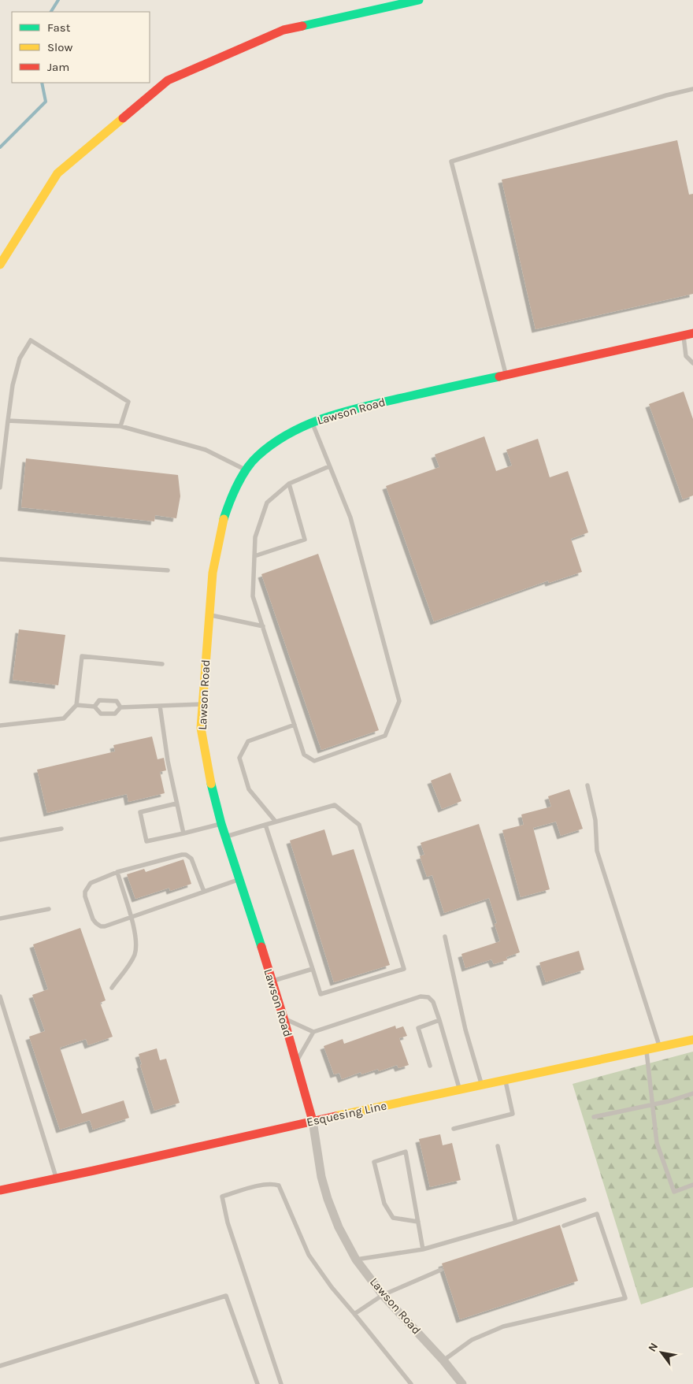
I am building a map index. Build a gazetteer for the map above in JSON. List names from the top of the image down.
{
  "streets": {
    "street": ["Lawson Road", "Esquesing Line"]
  },
  "crossings": [
    ["Lawson Road", "Esquesing Line"]
  ],
  "legend": ["Fast", "Slow", "Jam"],
  "north": "top left"
}
